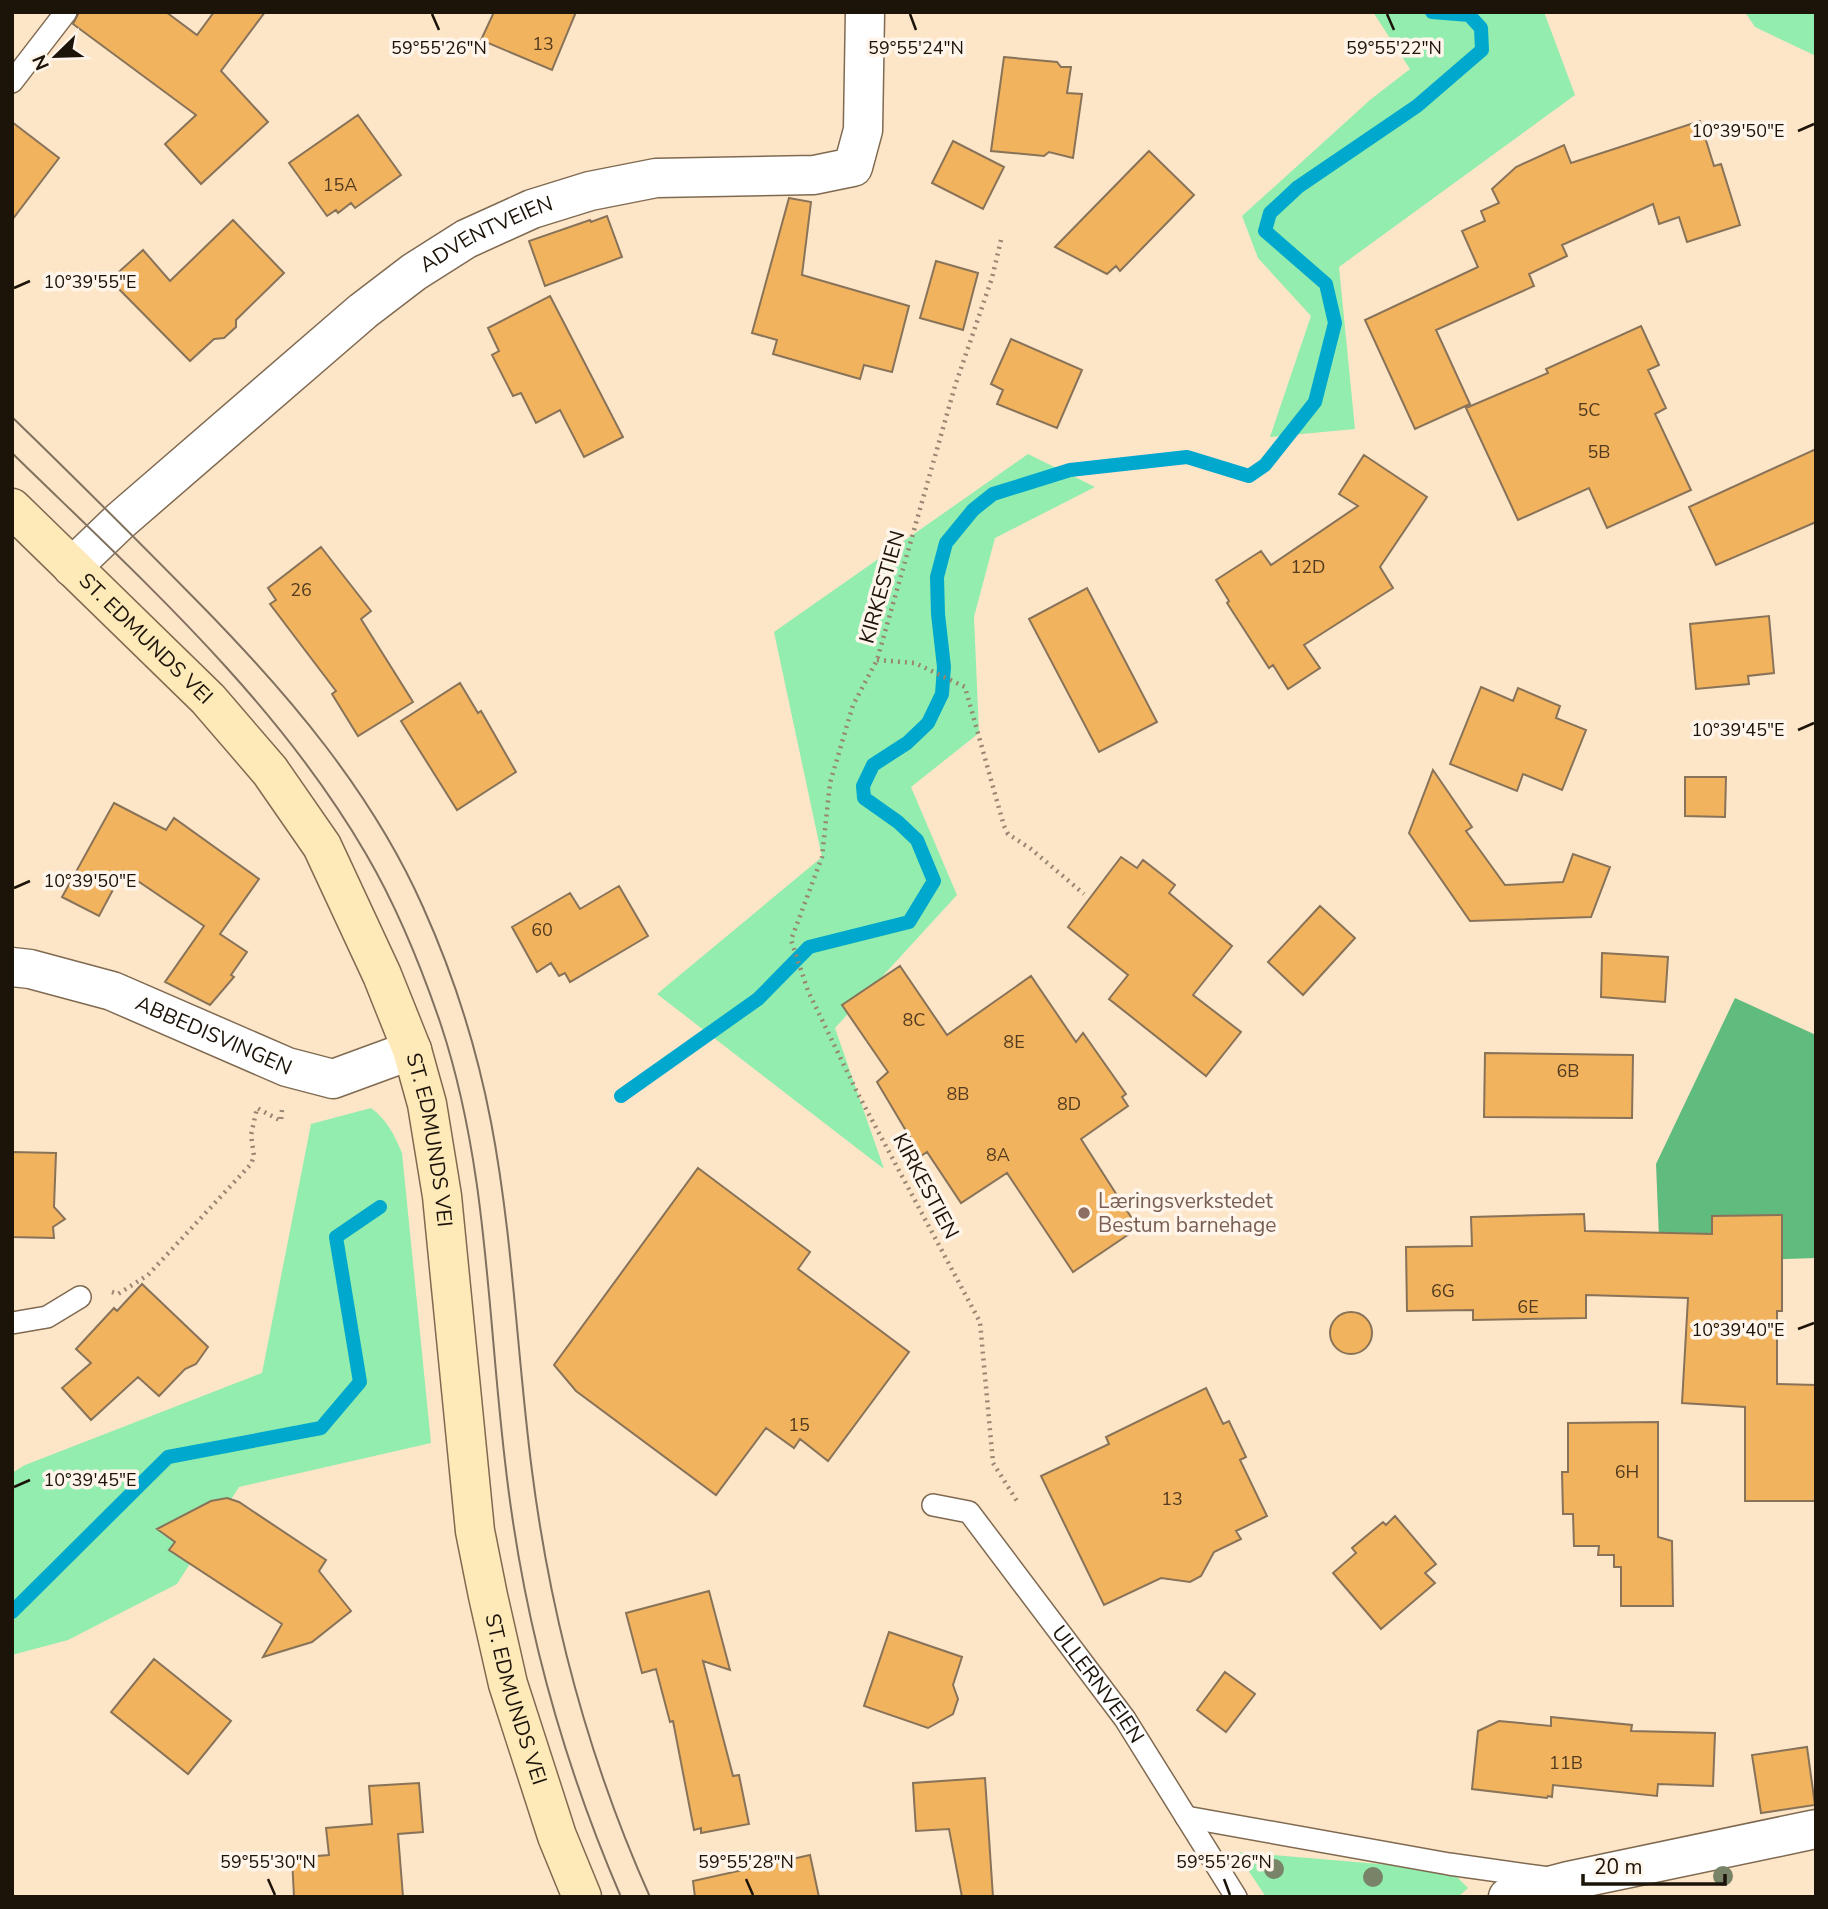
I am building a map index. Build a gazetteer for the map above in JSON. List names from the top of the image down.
{
  "streets": {
    "street": ["ADVENTVEIEN", "ST. EDMUNDS VEI", "ABBEDISVINGEN"],
    "lane": ["ULLERNVEIEN"],
    "path": ["KIRKESTIEN"]
  },
  "crossings": [
    ["ADVENTVEIEN", "ST. EDMUNDS VEI"],
    ["ST. EDMUNDS VEI", "ABBEDISVINGEN"]
  ],
  "places": ["Læringsverkstedet Bestum barnehage"],
  "house_numbers": [
    "13",
    "15A",
    "5C",
    "5B",
    "12D",
    "26",
    "60",
    "8C",
    "8E",
    "6B",
    "8B",
    "8D",
    "8A",
    "6G",
    "6E",
    "15",
    "6H",
    "13",
    "11B"
  ],
  "scale_bar": "20 m",
  "north": "bottom left",
  "coordinates": [
    "59°55'26\"N",
    "59°55'24\"N",
    "59°55'22\"N",
    "10°39'50\"E",
    "10°39'55\"E",
    "10°39'45\"E",
    "10°39'40\"E",
    "59°55'30\"N",
    "59°55'28\"N"
  ]
}
